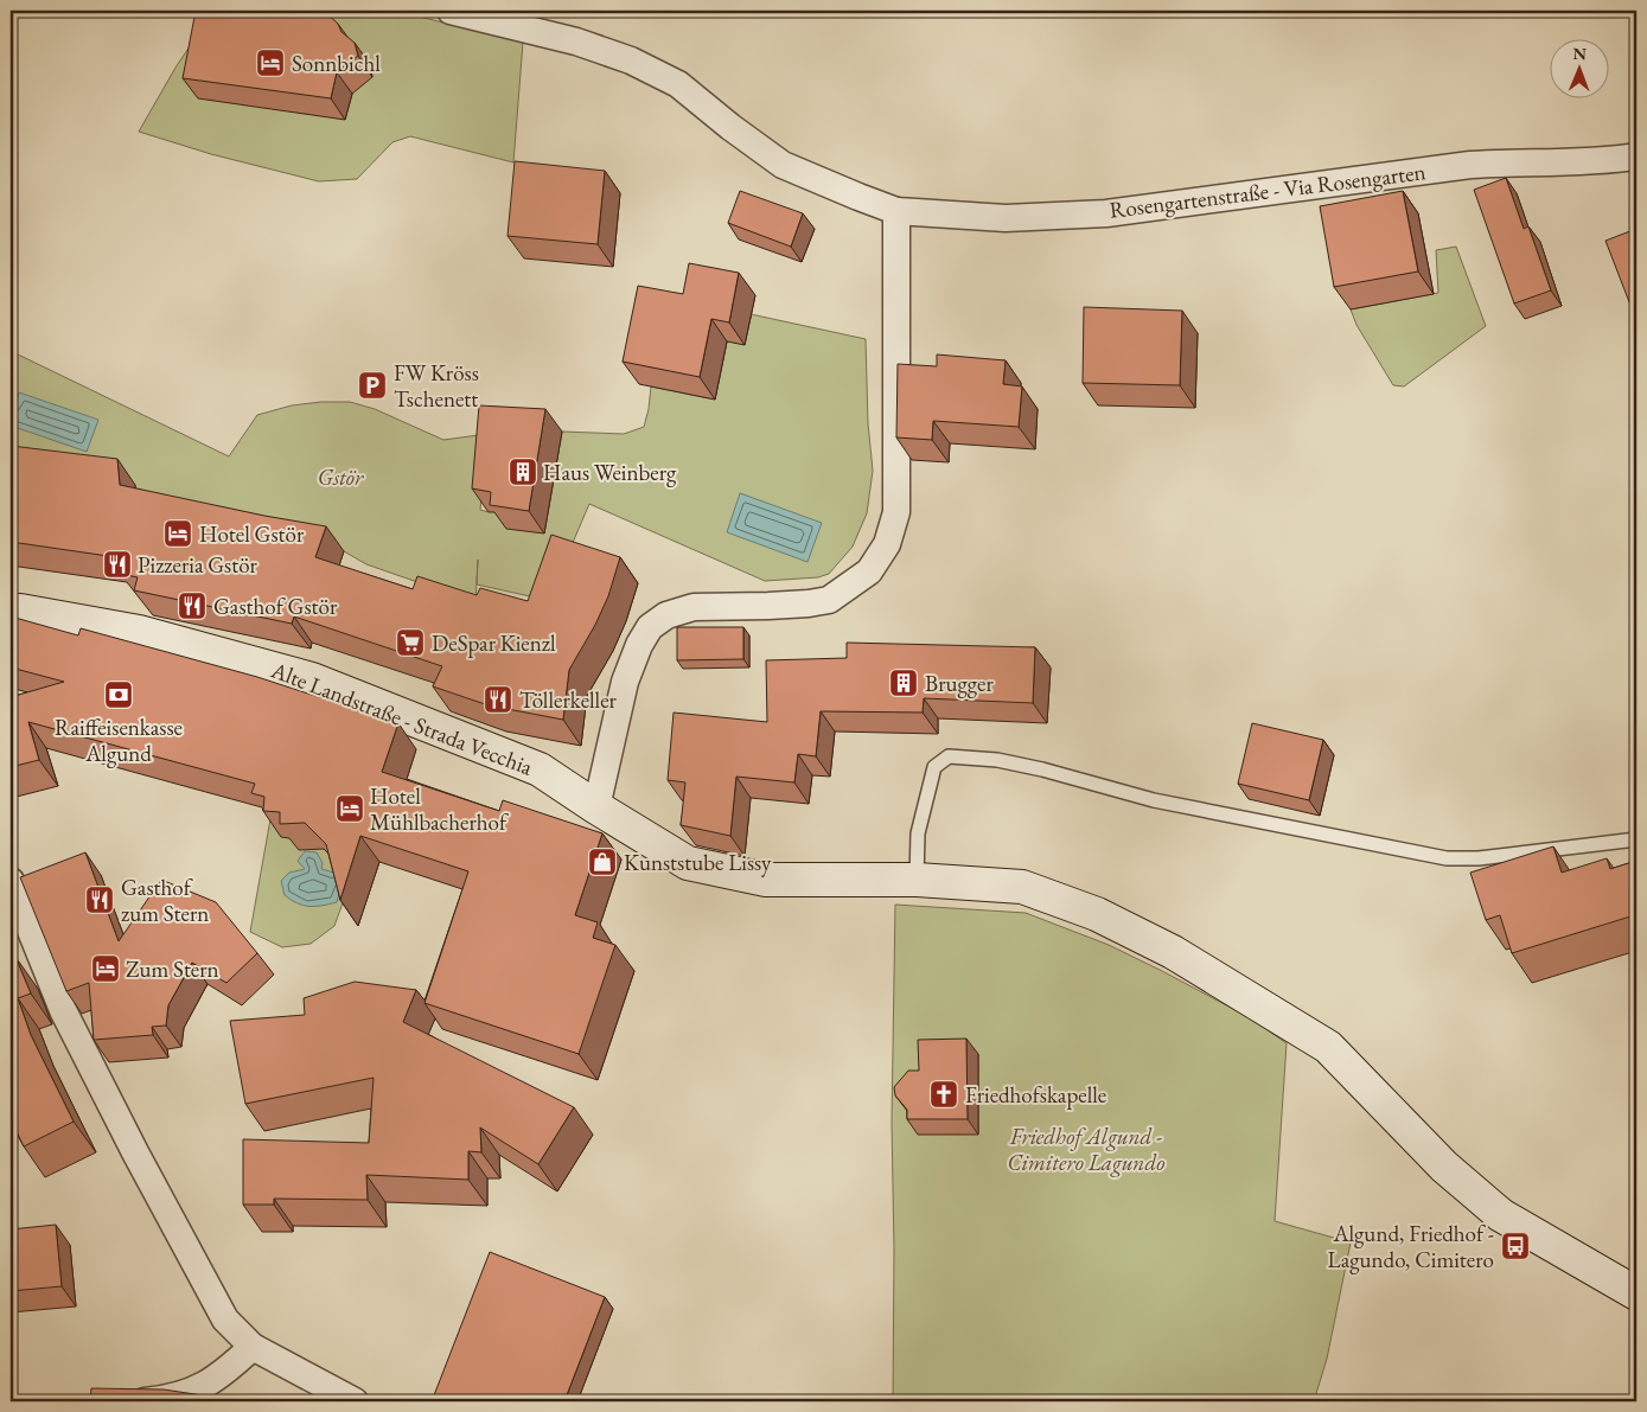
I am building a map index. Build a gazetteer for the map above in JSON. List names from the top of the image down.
{
  "streets": {
    "main road": ["Alte Landstraße - Strada Vecchia"],
    "street": ["Rosengartenstraße - Via Rosengarten"]
  },
  "parks": ["Gstör", "Friedhof Algund - Cimitero Lagundo"],
  "places": {
    "hotel": [
      "Sonnbichl",
      "Hotel Gstör",
      "Hotel Mühlbacherhof",
      "Zum Stern"
    ],
    "parking": ["FW Kröss Tschenett"],
    "building": ["Haus Weinberg", "Brugger"],
    "restaurant": [
      "Pizzeria Gstör",
      "Gasthof Gstör",
      "Töllerkeller",
      "Gasthof zum Stern"
    ],
    "supermarket": ["DeSpar Kienzl"],
    "bank": ["Raiffeisenkasse Algund"],
    "shop": ["Kunststube Lissy"],
    "church": ["Friedhofskapelle"],
    "bus stop": ["Algund, Friedhof - Lagundo, Cimitero"]
  },
  "north": "top"
}
